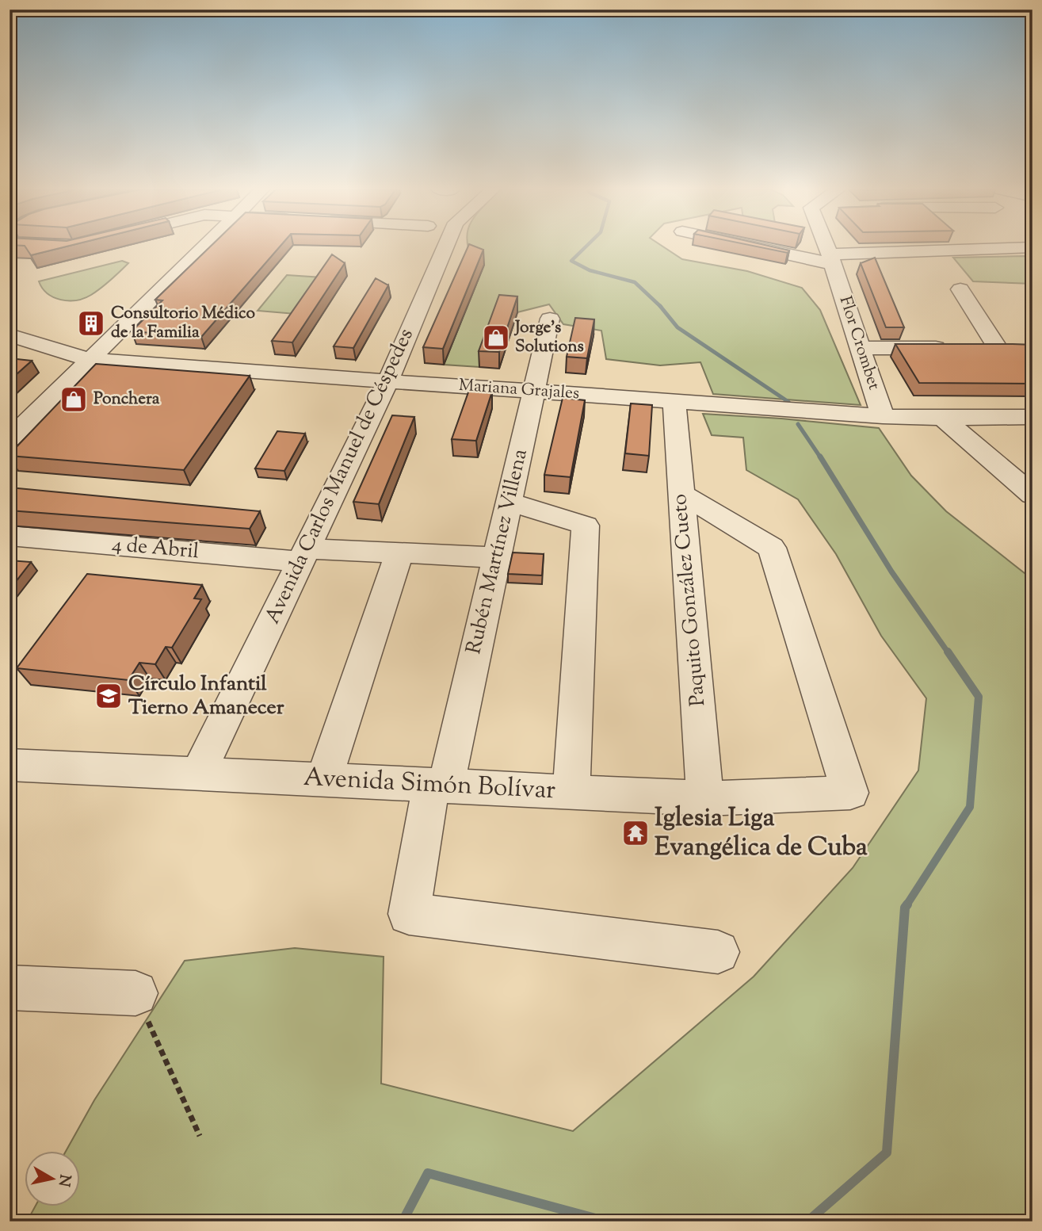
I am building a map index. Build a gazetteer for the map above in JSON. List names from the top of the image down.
{
  "streets": {
    "street": [
      "Flor Crombet",
      "Mariana Grajales",
      "Avenida Carlos Manuel de Céspedes",
      "4 de Abril",
      "Rubén Martínez Villena",
      "Paquito González Cueto",
      "Avenida Simón Bolívar"
    ]
  },
  "crossings": [
    ["Flor Crombet", "Mariana Grajales"],
    ["Mariana Grajales", "Avenida Carlos Manuel de Céspedes"],
    ["Mariana Grajales", "Rubén Martínez Villena"],
    ["Mariana Grajales", "Paquito González Cueto"],
    ["Avenida Carlos Manuel de Céspedes", "4 de Abril"],
    ["Avenida Carlos Manuel de Céspedes", "Avenida Simón Bolívar"],
    ["4 de Abril", "Rubén Martínez Villena"],
    ["Rubén Martínez Villena", "Avenida Simón Bolívar"],
    ["Paquito González Cueto", "Avenida Simón Bolívar"]
  ],
  "places": {
    "building": ["Consultorio Médico de la Familia"],
    "shop": ["Jorge’s Solutions", "Ponchera"],
    "school or university": ["Círculo Infantil Tierno Amanecer"],
    "temple": ["Iglesia Liga Evangélica de Cuba"]
  },
  "north": "right"
}
